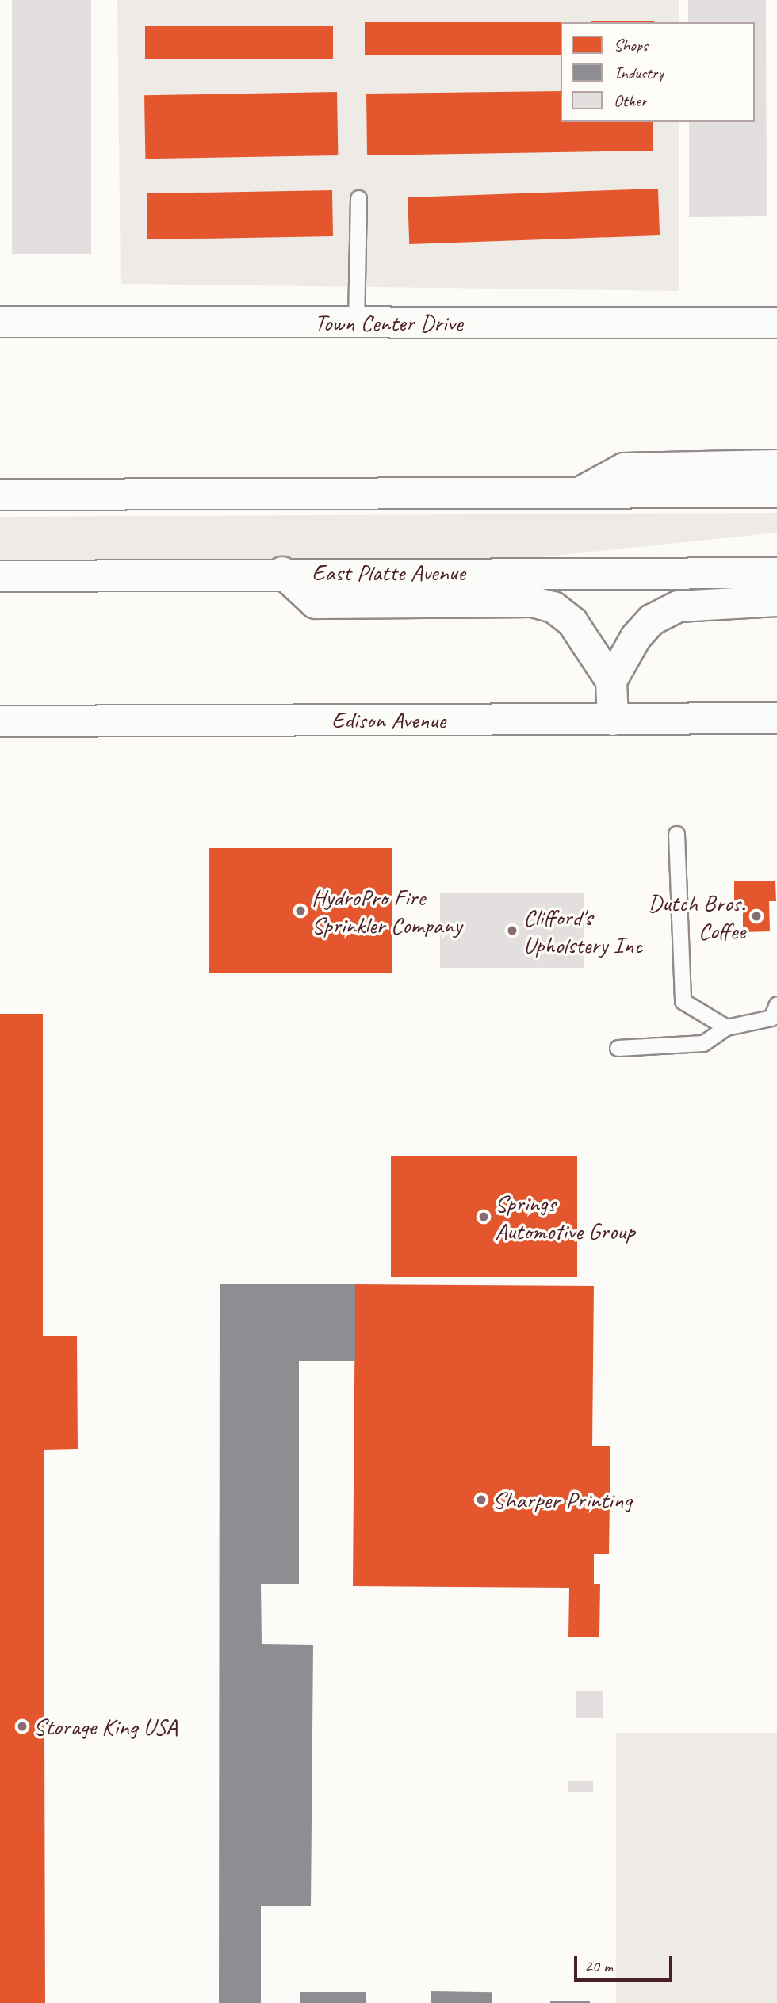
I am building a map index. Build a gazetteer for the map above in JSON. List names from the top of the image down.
{
  "streets": {
    "main road": ["Town Center Drive", "East Platte Avenue", "Edison Avenue"]
  },
  "places": [
    "HydroPro Fire Sprinkler Company",
    "Dutch Bros. Coffee",
    "Clifford's Upholstery Inc",
    "Springs Automotive Group",
    "Sharper Printing",
    "Storage King USA"
  ],
  "legend": ["Shops", "Industry", "Other"],
  "scale_bar": "20 m"
}
